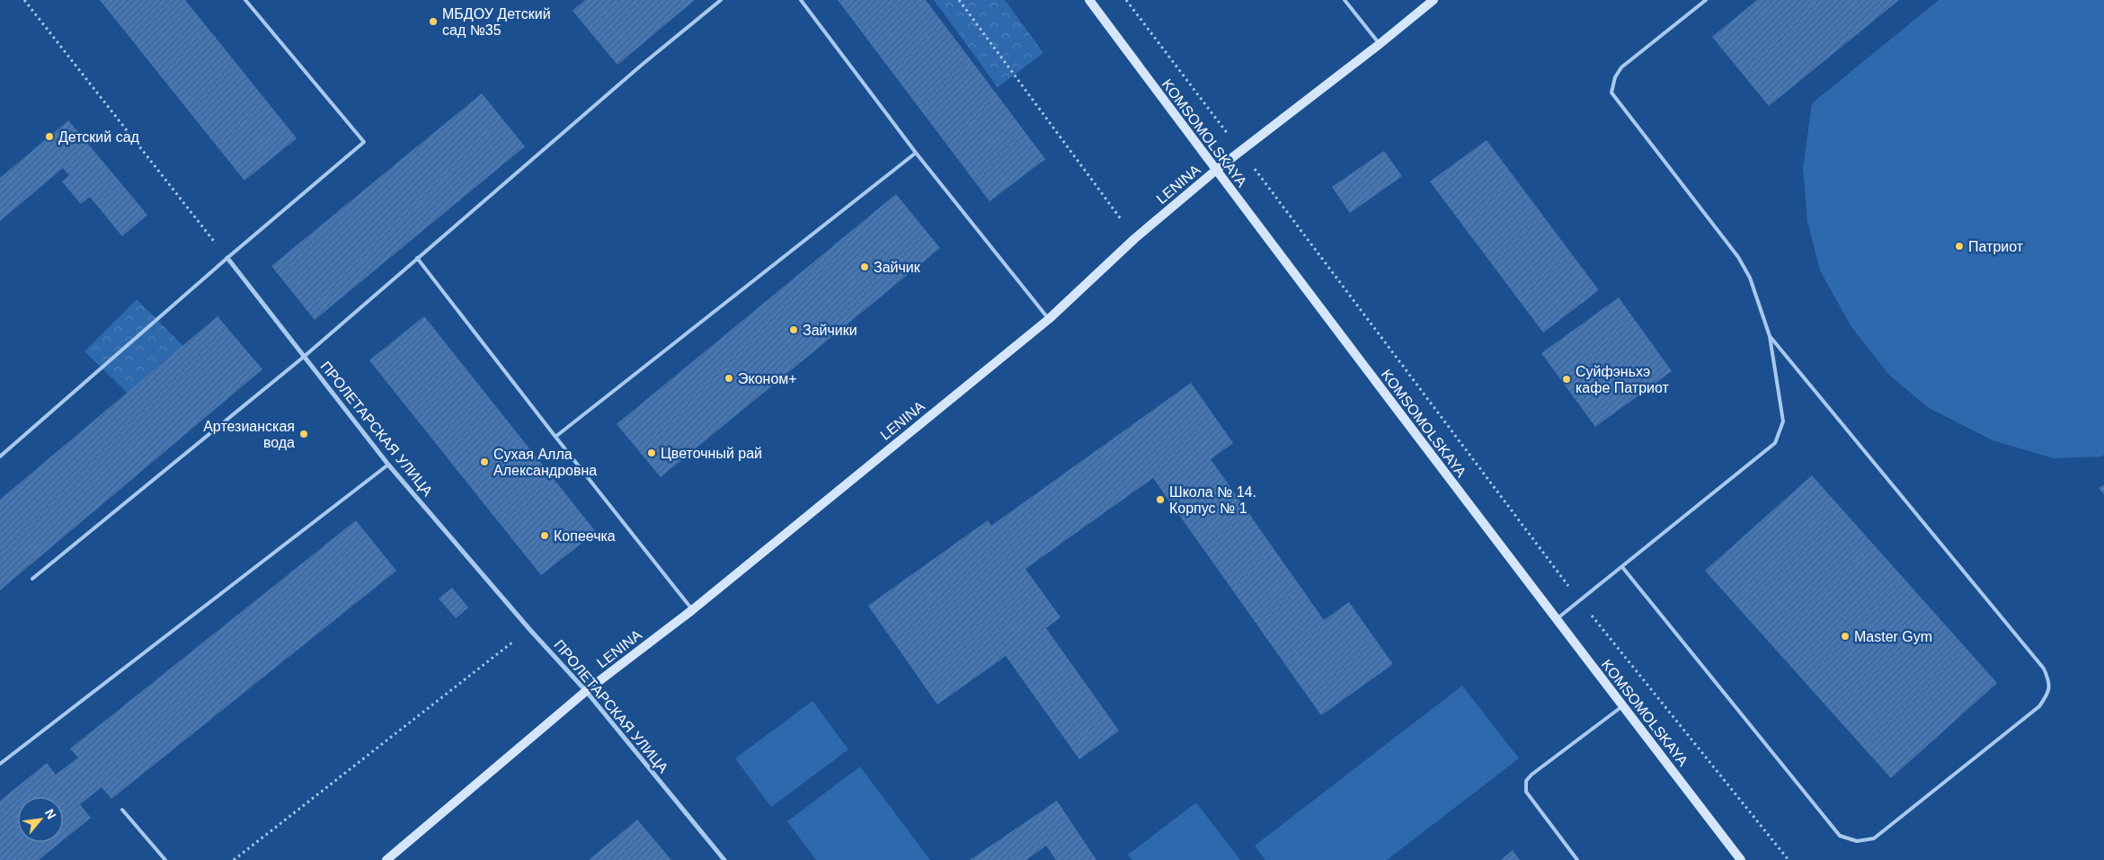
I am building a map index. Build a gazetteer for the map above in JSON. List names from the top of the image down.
{
  "streets": {
    "main road": ["KOMSOMOLSKAYA", "LENINA"],
    "street": ["ПРОЛЕТАРСКАЯ УЛИЦА"]
  },
  "crossings": [
    ["KOMSOMOLSKAYA", "LENINA"],
    ["LENINA", "ПРОЛЕТАРСКАЯ УЛИЦА"]
  ],
  "places": [
    "МБДОУ Детский сад №35",
    "Детский сад",
    "Патриот",
    "Зайчик",
    "Зайчики",
    "Эконом+",
    "Суйфэньхэ кафе Патриот",
    "Артезианская вода",
    "Цветочный рай",
    "Сухая Алла Александровна",
    "Школа № 14. Корпус № 1",
    "Копеечка",
    "Master Gym"
  ],
  "north": "top right"
}
